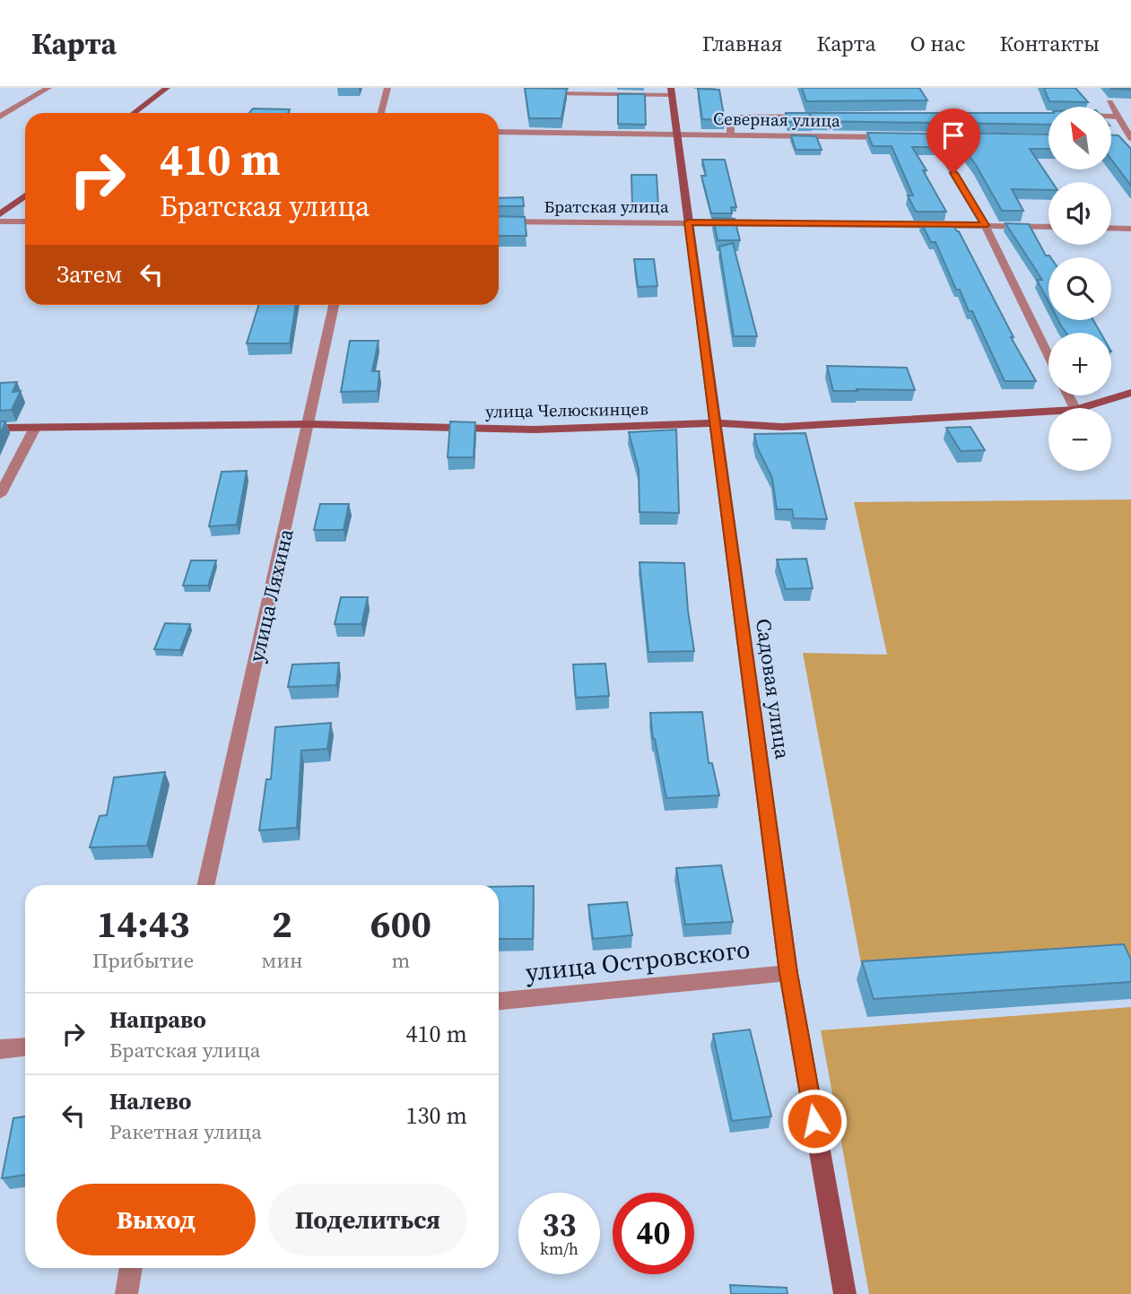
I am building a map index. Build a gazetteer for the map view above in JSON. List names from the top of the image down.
{
  "streets": {
    "street": [
      "Северная улица",
      "Братская улица",
      "улица Челюскинцев",
      "улица Ляхина",
      "Садовая улица",
      "улица Островского"
    ]
  },
  "crossings": [
    ["Северная улица", "Садовая улица"],
    ["Братская улица", "Садовая улица"],
    ["улица Челюскинцев", "улица Ляхина"],
    ["улица Челюскинцев", "Садовая улица"],
    ["Садовая улица", "улица Островского"]
  ],
  "north": "top left",
  "page": {
    "header": "Карта",
    "nav": [
      "Главная",
      "Карта",
      "О нас",
      "Контакты"
    ],
    "map_buttons": ["+", "−"],
    "turn": ["410 m", "Братская улица"],
    "then": "Затем",
    "eta": [
      "14:43",
      "Прибытие",
      "2",
      "мин",
      "600",
      "m"
    ],
    "list": [
      {
        "name": "Направо",
        "note": "Братская улица",
        "value": "410 m"
      },
      {
        "name": "Налево",
        "note": "Ракетная улица",
        "value": "130 m"
      }
    ],
    "buttons": ["Выход", "Поделиться"],
    "speed": "33 km/h",
    "limit": "40"
  }
}
